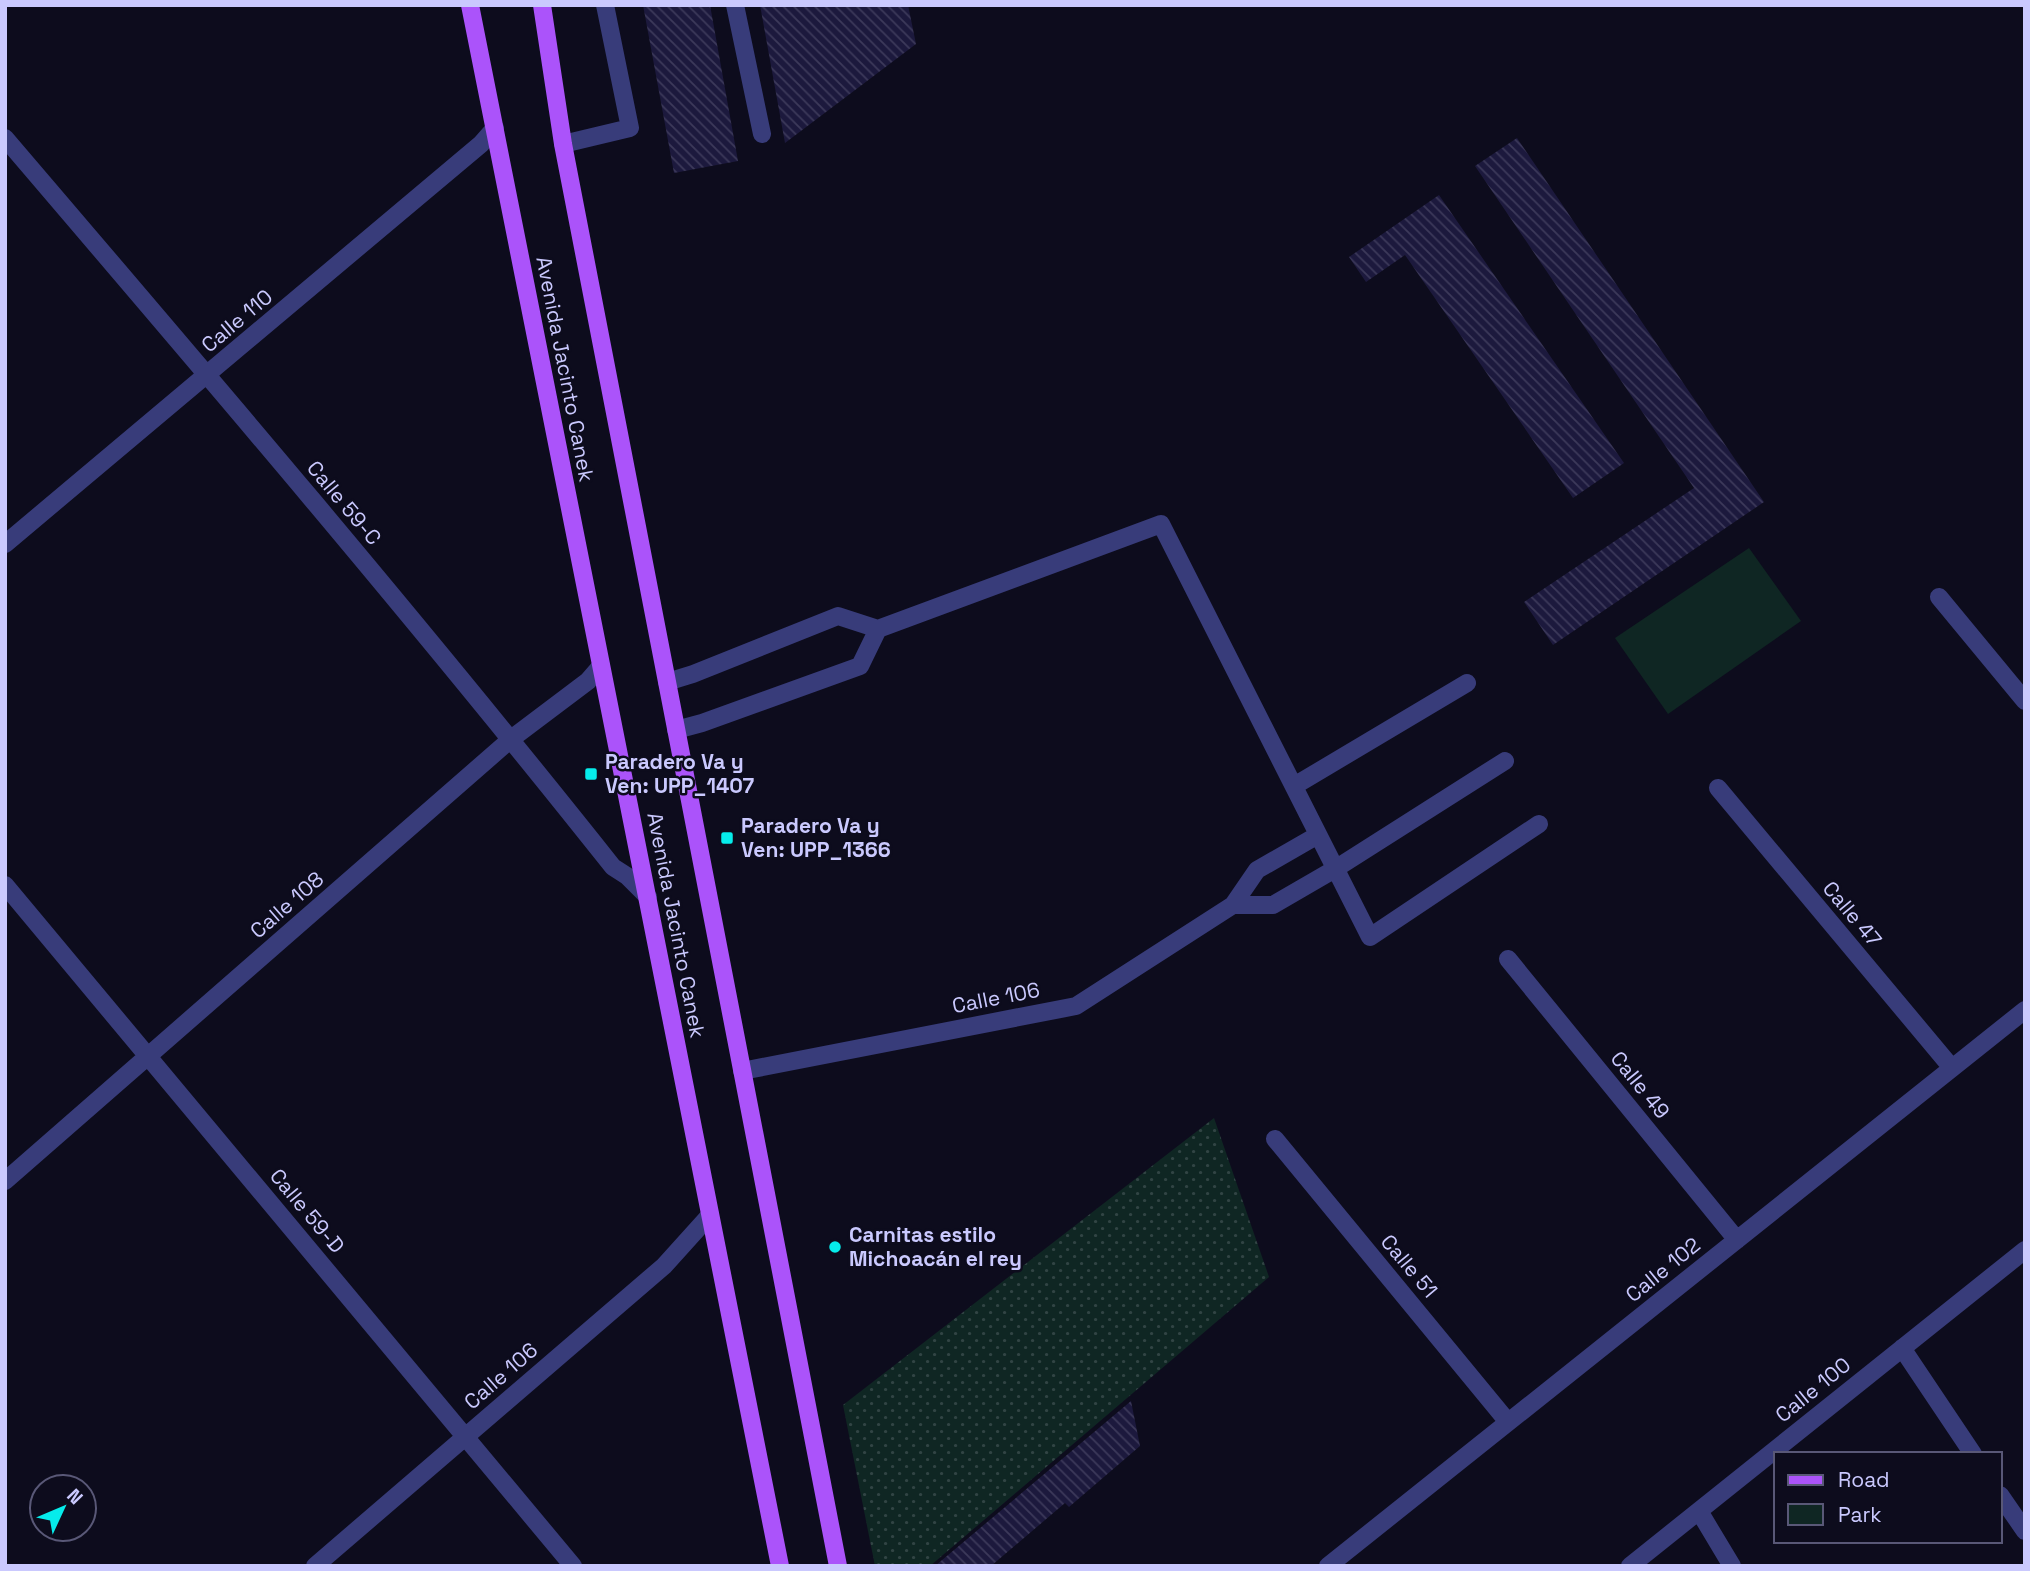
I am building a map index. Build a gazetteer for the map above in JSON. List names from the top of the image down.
{
  "streets": {
    "main road": ["Avenida Jacinto Canek"],
    "street": [
      "Calle 110",
      "Calle 59-C",
      "Calle 108",
      "Calle 47",
      "Calle 106",
      "Calle 49",
      "Calle 59-D",
      "Calle 51",
      "Calle 102",
      "Calle 100"
    ]
  },
  "crossings": [
    ["Calle 110", "Avenida Jacinto Canek"],
    ["Calle 110", "Calle 59-C"],
    ["Avenida Jacinto Canek", "Calle 59-C"],
    ["Avenida Jacinto Canek", "Calle 108"],
    ["Avenida Jacinto Canek", "Calle 106"],
    ["Calle 59-C", "Calle 108"],
    ["Calle 108", "Calle 59-D"],
    ["Calle 47", "Calle 102"],
    ["Calle 106", "Calle 59-D"],
    ["Calle 49", "Calle 102"],
    ["Calle 51", "Calle 102"]
  ],
  "places": {
    "transit": ["Paradero Va y Ven: UPP_1407", "Paradero Va y Ven: UPP_1366"],
    "other": ["Carnitas estilo Michoacán el rey"]
  },
  "legend": ["Road", "Park"],
  "north": "top right"
}
